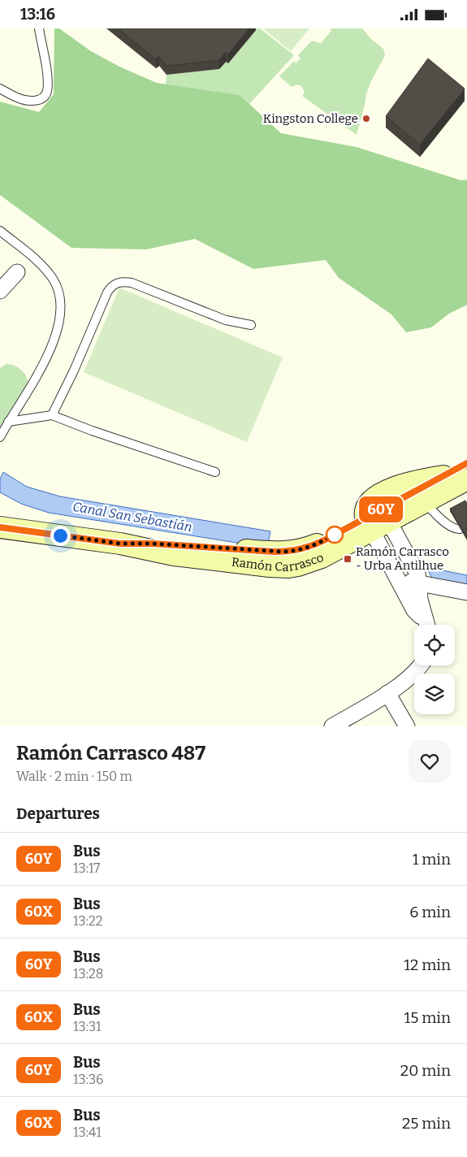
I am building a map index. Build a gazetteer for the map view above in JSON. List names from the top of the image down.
{
  "streets": {
    "main road": ["Ramón Carrasco"]
  },
  "water": ["Canal San Sebastián"],
  "places": {
    "other": ["Kingston College"],
    "transit": ["Ramón Carrasco - Urba Antilhue"]
  },
  "lines": ["bus line 60Y"],
  "page": {
    "status": "13:16",
    "on_map": "60Y",
    "heading": [
      ["Ramón Carrasco 487", "Walk · 2 min · 150 m"],
      "Departures"
    ],
    "list": [
      {
        "mark": "60Y",
        "name": "Bus",
        "note": "13:17",
        "value": "1 min"
      },
      {
        "mark": "60X",
        "name": "Bus",
        "note": "13:22",
        "value": "6 min"
      },
      {
        "mark": "60Y",
        "name": "Bus",
        "note": "13:28",
        "value": "12 min"
      },
      {
        "mark": "60X",
        "name": "Bus",
        "note": "13:31",
        "value": "15 min"
      },
      {
        "mark": "60Y",
        "name": "Bus",
        "note": "13:36",
        "value": "20 min"
      },
      {
        "mark": "60X",
        "name": "Bus",
        "note": "13:41",
        "value": "25 min"
      }
    ]
  }
}
